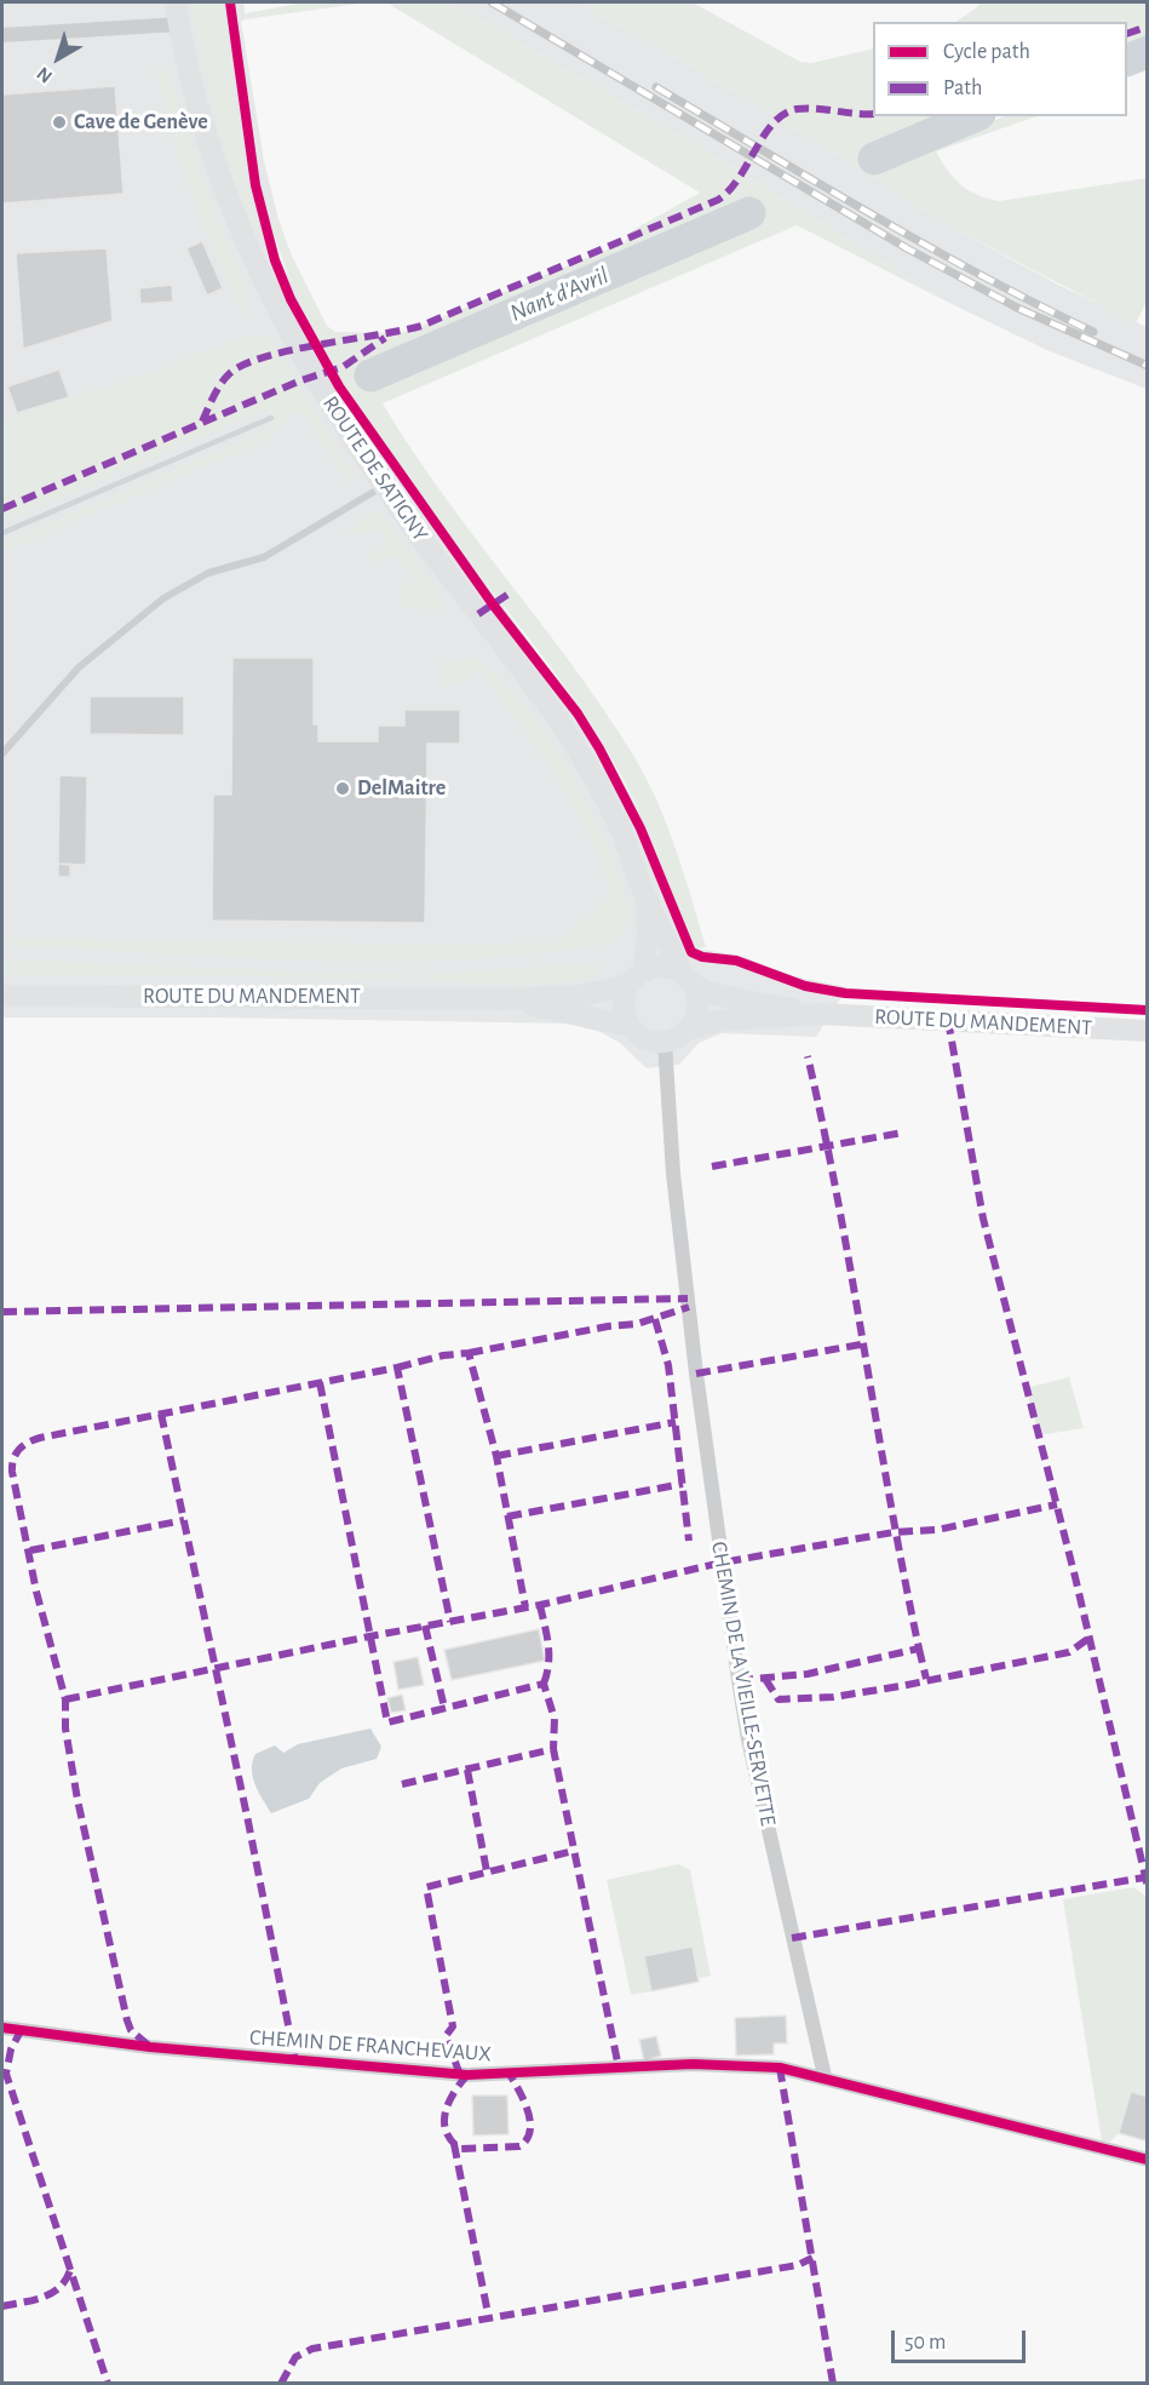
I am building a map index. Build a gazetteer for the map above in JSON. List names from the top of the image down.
{
  "streets": {
    "main road": ["ROUTE DE SATIGNY", "ROUTE DU MANDEMENT"],
    "street": ["CHEMIN DE LA VIEILLE-SERVETTE", "CHEMIN DE FRANCHEVAUX"]
  },
  "crossings": [
    ["ROUTE DE SATIGNY", "ROUTE DU MANDEMENT"],
    ["ROUTE DE SATIGNY", "CHEMIN DE LA VIEILLE-SERVETTE"],
    ["ROUTE DU MANDEMENT", "CHEMIN DE LA VIEILLE-SERVETTE"],
    ["CHEMIN DE LA VIEILLE-SERVETTE", "CHEMIN DE FRANCHEVAUX"]
  ],
  "water": ["Nant d'Avril"],
  "places": ["Cave de Genève", "DelMaitre"],
  "legend": ["Cycle path", "Path"],
  "scale_bar": "50 m",
  "north": "bottom left"
}
